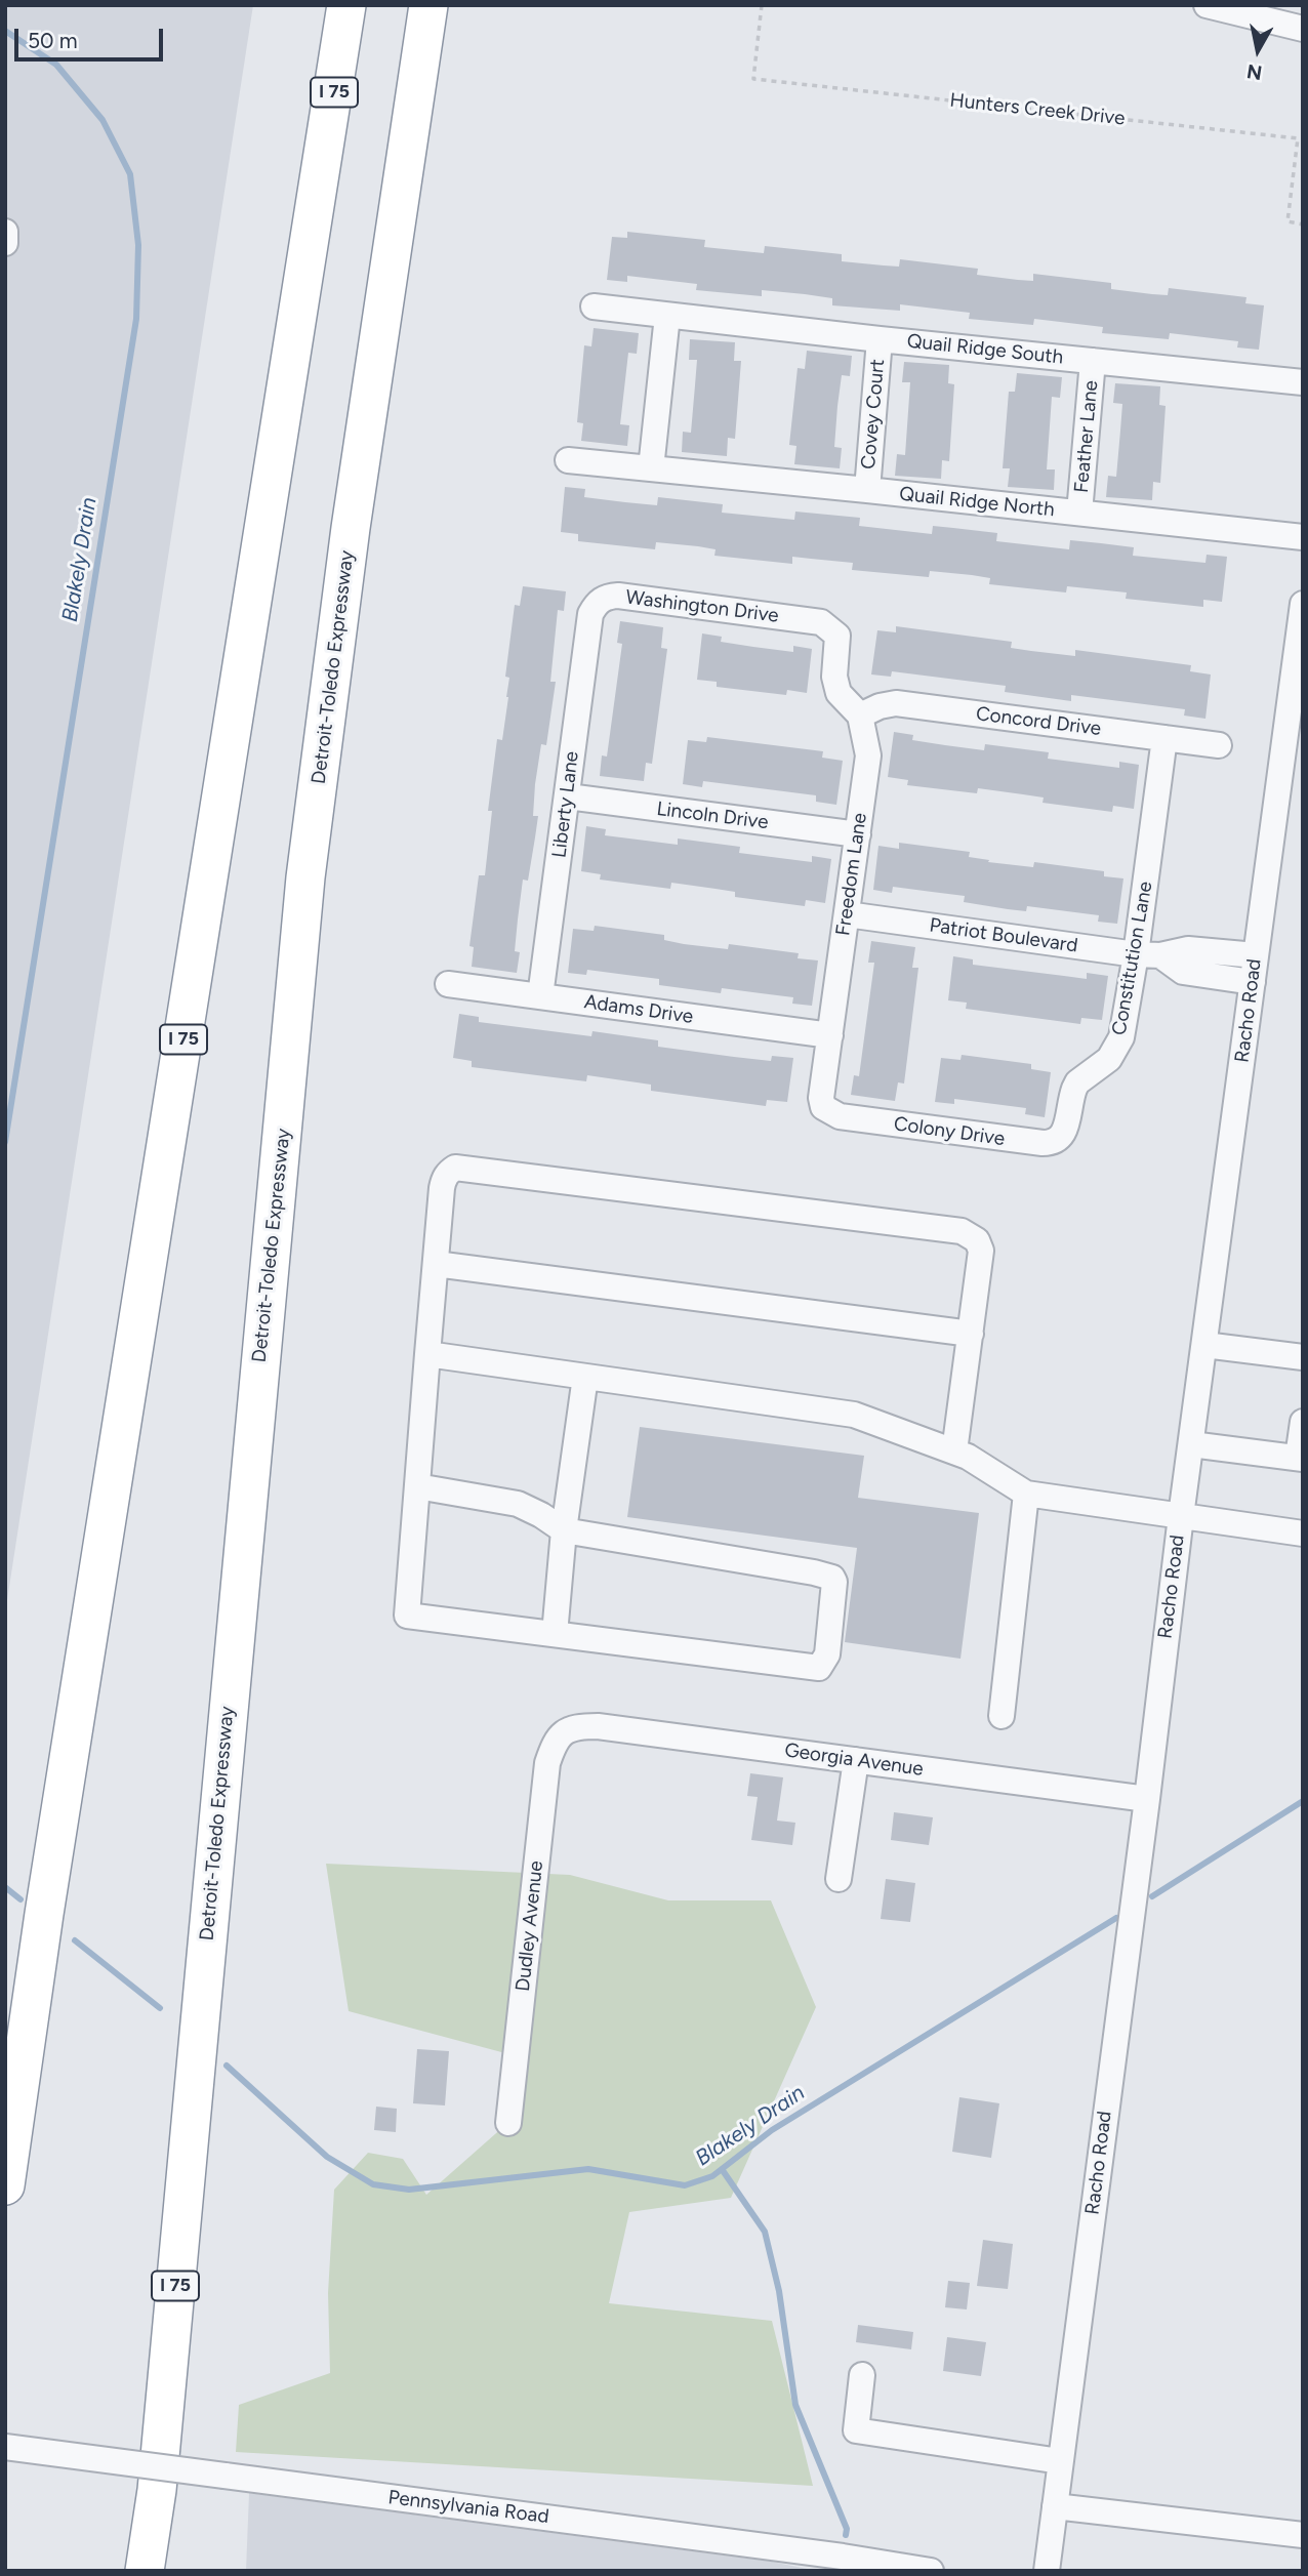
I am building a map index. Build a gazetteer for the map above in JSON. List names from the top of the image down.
{
  "streets": {
    "highway": ["I 75", "Detroit-Toledo Expressway"],
    "street": [
      "Quail Ridge South",
      "Covey Court",
      "Feather Lane",
      "Quail Ridge North",
      "Washington Drive",
      "Concord Drive",
      "Liberty Lane",
      "Lincoln Drive",
      "Freedom Lane",
      "Patriot Boulevard",
      "Constitution Lane",
      "Adams Drive",
      "Racho Road",
      "Colony Drive",
      "Georgia Avenue",
      "Dudley Avenue",
      "Pennsylvania Road"
    ],
    "path": ["Hunters Creek Drive"]
  },
  "crossings": [
    ["I 75", "Detroit-Toledo Expressway"],
    ["Quail Ridge South", "Covey Court"],
    ["Quail Ridge South", "Feather Lane"],
    ["Covey Court", "Quail Ridge North"],
    ["Feather Lane", "Quail Ridge North"],
    ["Washington Drive", "Liberty Lane"],
    ["Washington Drive", "Freedom Lane"],
    ["Concord Drive", "Freedom Lane"],
    ["Concord Drive", "Constitution Lane"],
    ["Liberty Lane", "Lincoln Drive"],
    ["Liberty Lane", "Adams Drive"],
    ["Lincoln Drive", "Freedom Lane"],
    ["Freedom Lane", "Patriot Boulevard"],
    ["Freedom Lane", "Adams Drive"],
    ["Freedom Lane", "Colony Drive"],
    ["Patriot Boulevard", "Constitution Lane"],
    ["Patriot Boulevard", "Racho Road"],
    ["Constitution Lane", "Colony Drive"],
    ["Racho Road", "Georgia Avenue"],
    ["Georgia Avenue", "Dudley Avenue"]
  ],
  "water": ["Blakely Drain"],
  "scale_bar": "50 m",
  "north": "bottom"
}
